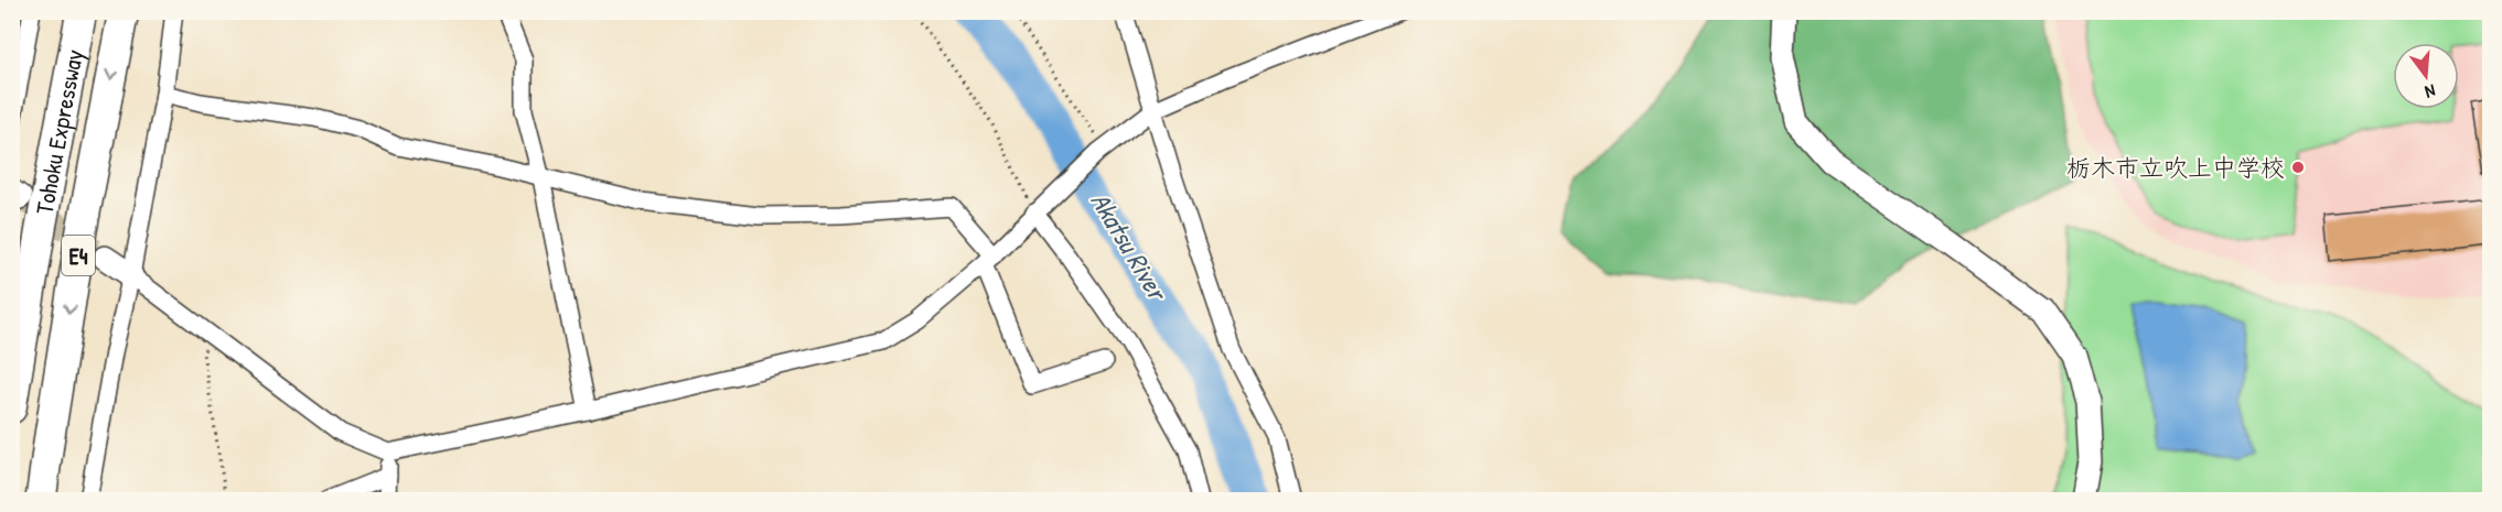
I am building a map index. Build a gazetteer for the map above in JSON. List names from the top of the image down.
{
  "streets": {
    "highway": ["Tohoku Expressway", "E4"]
  },
  "water": ["Akatsu River"],
  "places": ["栃木市立吹上中学校"],
  "north": "bottom"
}
